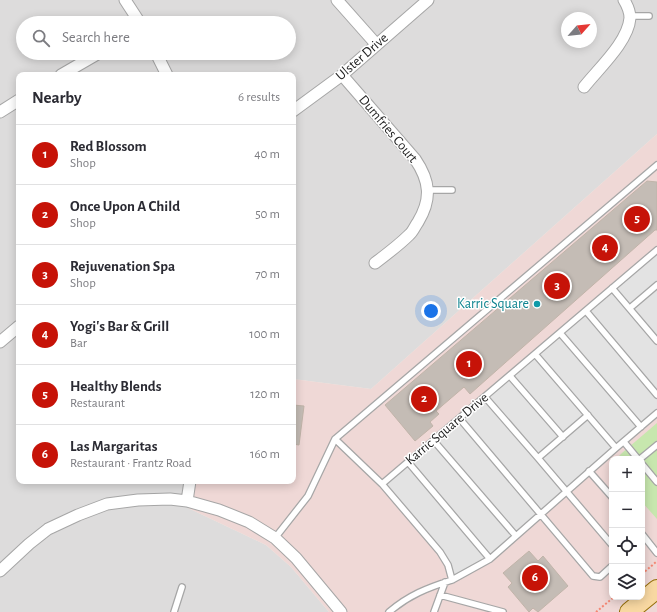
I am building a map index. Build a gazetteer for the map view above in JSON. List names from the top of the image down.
{
  "streets": {
    "street": ["Ulster Drive", "Dumfries Court"],
    "lane": ["Karric Square Drive"]
  },
  "crossings": [
    ["Ulster Drive", "Dumfries Court"]
  ],
  "places": ["Karric Square"],
  "north": "top right",
  "page": {
    "search": "Search here",
    "heading": ["Nearby", "6 results"],
    "list": [
      {
        "mark": "1",
        "name": "Red Blossom",
        "note": "Shop",
        "value": "40 m"
      },
      {
        "mark": "2",
        "name": "Once Upon A Child",
        "note": "Shop",
        "value": "50 m"
      },
      {
        "mark": "3",
        "name": "Rejuvenation Spa",
        "note": "Shop",
        "value": "70 m"
      },
      {
        "mark": "4",
        "name": "Yogi's Bar & Grill",
        "note": "Bar",
        "value": "100 m"
      },
      {
        "mark": "5",
        "name": "Healthy Blends",
        "note": "Restaurant",
        "value": "120 m"
      },
      {
        "mark": "6",
        "name": "Las Margaritas",
        "note": "Restaurant · Frantz Road",
        "value": "160 m"
      }
    ],
    "pins": [
      "5",
      "4",
      "3",
      "1",
      "2",
      "6"
    ],
    "map_buttons": ["+", "−"]
  }
}
